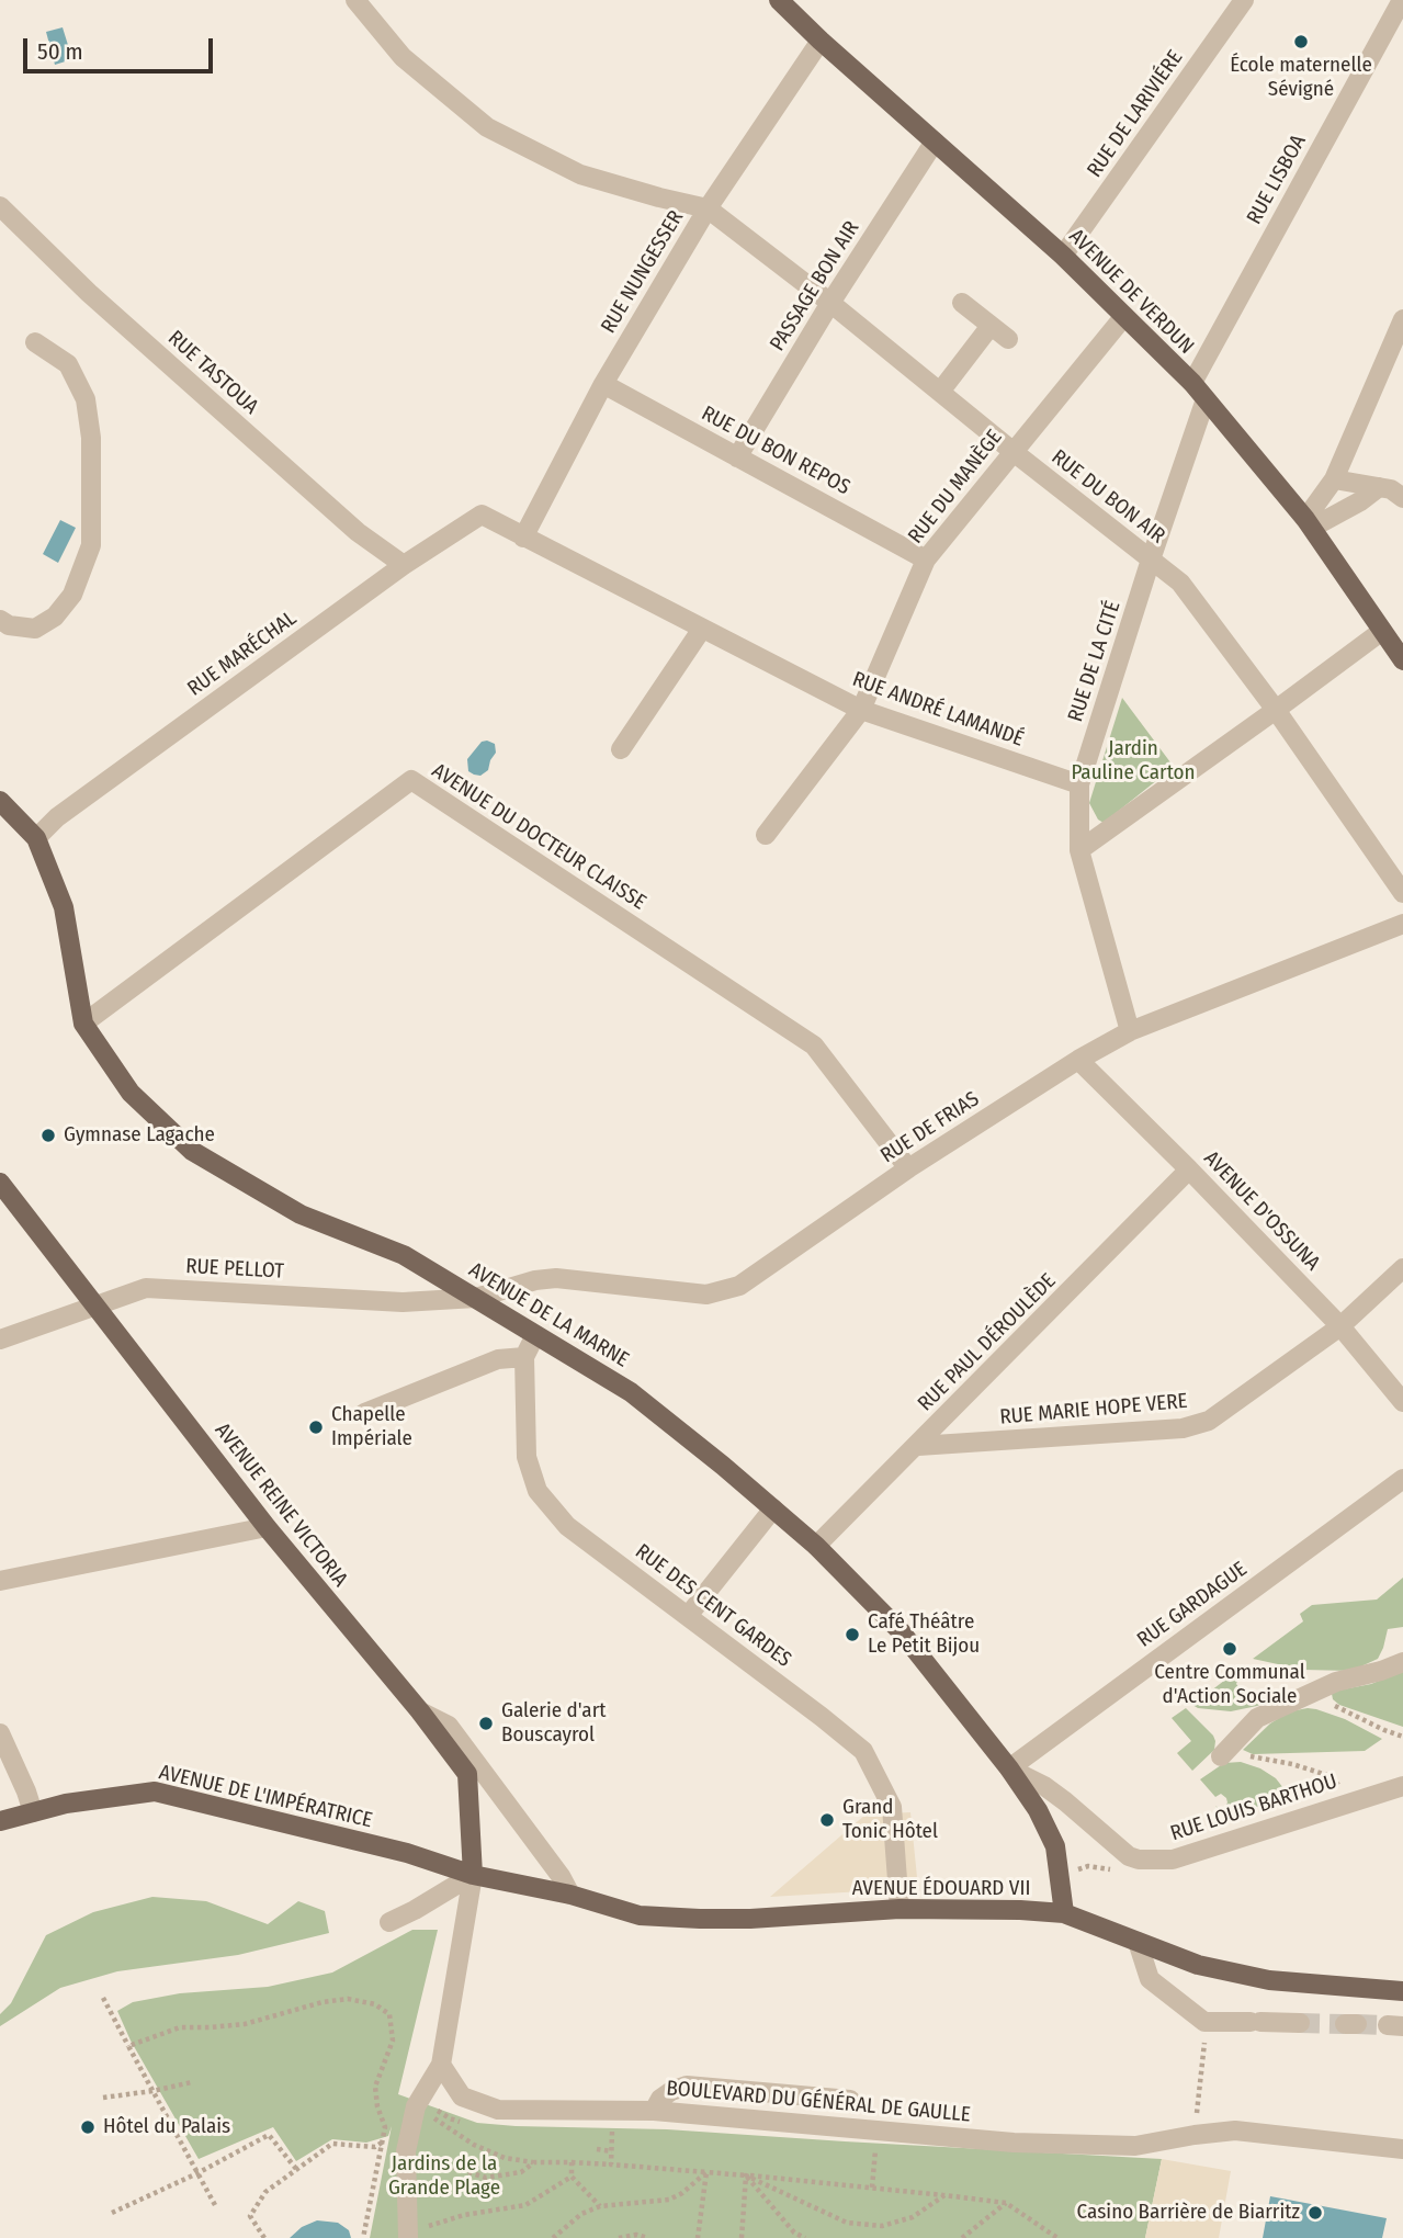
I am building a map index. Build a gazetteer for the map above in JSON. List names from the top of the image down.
{
  "streets": {
    "main road": [
      "AVENUE DE VERDUN",
      "AVENUE DE LA MARNE",
      "AVENUE REINE VICTORIA",
      "AVENUE DE L'IMPÉRATRICE",
      "AVENUE ÉDOUARD VII"
    ],
    "street": [
      "RUE DE LARIVIÉRE",
      "RUE LISBOA",
      "RUE NUNGESSER",
      "PASSAGE BON AIR",
      "RUE TASTOUA",
      "RUE DU BON REPOS",
      "RUE DU MANÈGE",
      "RUE DU BON AIR",
      "RUE MARÉCHAL",
      "RUE DE LA CITÉ",
      "RUE ANDRÉ LAMANDÉ",
      "AVENUE DU DOCTEUR CLAISSE",
      "RUE DE FRIAS",
      "AVENUE D'OSSUNA",
      "RUE PELLOT",
      "RUE PAUL DÉROULÈDE",
      "RUE MARIE HOPE VERE",
      "RUE GARDAGUE",
      "RUE DES CENT GARDES",
      "RUE LOUIS BARTHOU",
      "BOULEVARD DU GÉNÉRAL DE GAULLE"
    ]
  },
  "crossings": [
    ["RUE DE LARIVIÉRE", "AVENUE DE VERDUN"],
    ["RUE LISBOA", "AVENUE DE VERDUN"],
    ["RUE NUNGESSER", "AVENUE DE VERDUN"],
    ["RUE NUNGESSER", "RUE DU BON REPOS"],
    ["RUE NUNGESSER", "RUE DU BON AIR"],
    ["RUE NUNGESSER", "RUE ANDRÉ LAMANDÉ"],
    ["PASSAGE BON AIR", "AVENUE DE VERDUN"],
    ["PASSAGE BON AIR", "RUE DU BON REPOS"],
    ["PASSAGE BON AIR", "RUE DU BON AIR"],
    ["AVENUE DE VERDUN", "RUE DU MANÈGE"],
    ["AVENUE DE VERDUN", "RUE DE LA CITÉ"],
    ["RUE TASTOUA", "RUE MARÉCHAL"],
    ["RUE DU BON REPOS", "RUE DU MANÈGE"],
    ["RUE DU MANÈGE", "RUE DU BON AIR"],
    ["RUE DU MANÈGE", "RUE ANDRÉ LAMANDÉ"],
    ["RUE DU BON AIR", "RUE DE LA CITÉ"],
    ["RUE MARÉCHAL", "RUE ANDRÉ LAMANDÉ"],
    ["RUE MARÉCHAL", "AVENUE DE LA MARNE"],
    ["RUE DE LA CITÉ", "RUE ANDRÉ LAMANDÉ"],
    ["RUE DE LA CITÉ", "RUE DE FRIAS"],
    ["AVENUE DU DOCTEUR CLAISSE", "RUE DE FRIAS"],
    ["AVENUE DU DOCTEUR CLAISSE", "AVENUE DE LA MARNE"],
    ["RUE DE FRIAS", "AVENUE D'OSSUNA"],
    ["RUE DE FRIAS", "RUE PELLOT"],
    ["RUE DE FRIAS", "AVENUE DE LA MARNE"],
    ["AVENUE D'OSSUNA", "RUE PAUL DÉROULÈDE"],
    ["AVENUE D'OSSUNA", "RUE MARIE HOPE VERE"],
    ["RUE PELLOT", "AVENUE DE LA MARNE"],
    ["RUE PELLOT", "AVENUE REINE VICTORIA"],
    ["AVENUE DE LA MARNE", "RUE PAUL DÉROULÈDE"],
    ["AVENUE DE LA MARNE", "RUE GARDAGUE"],
    ["AVENUE DE LA MARNE", "RUE DES CENT GARDES"],
    ["AVENUE DE LA MARNE", "RUE LOUIS BARTHOU"],
    ["AVENUE DE LA MARNE", "AVENUE ÉDOUARD VII"],
    ["RUE PAUL DÉROULÈDE", "RUE MARIE HOPE VERE"],
    ["AVENUE REINE VICTORIA", "AVENUE DE L'IMPÉRATRICE"],
    ["AVENUE REINE VICTORIA", "AVENUE ÉDOUARD VII"],
    ["RUE GARDAGUE", "RUE LOUIS BARTHOU"],
    ["RUE DES CENT GARDES", "AVENUE ÉDOUARD VII"],
    ["AVENUE DE L'IMPÉRATRICE", "AVENUE ÉDOUARD VII"]
  ],
  "parks": ["Jardin Pauline Carton", "Jardins de la Grande Plage"],
  "places": [
    "École maternelle Sévigné",
    "Gymnase Lagache",
    "Chapelle Impériale",
    "Café Théâtre Le Petit Bijou",
    "Centre Communal d'Action Sociale",
    "Galerie d'art Bouscayrol",
    "Grand Tonic Hôtel",
    "Hôtel du Palais",
    "Casino Barrière de Biarritz"
  ],
  "scale_bar": "50 m"
}
